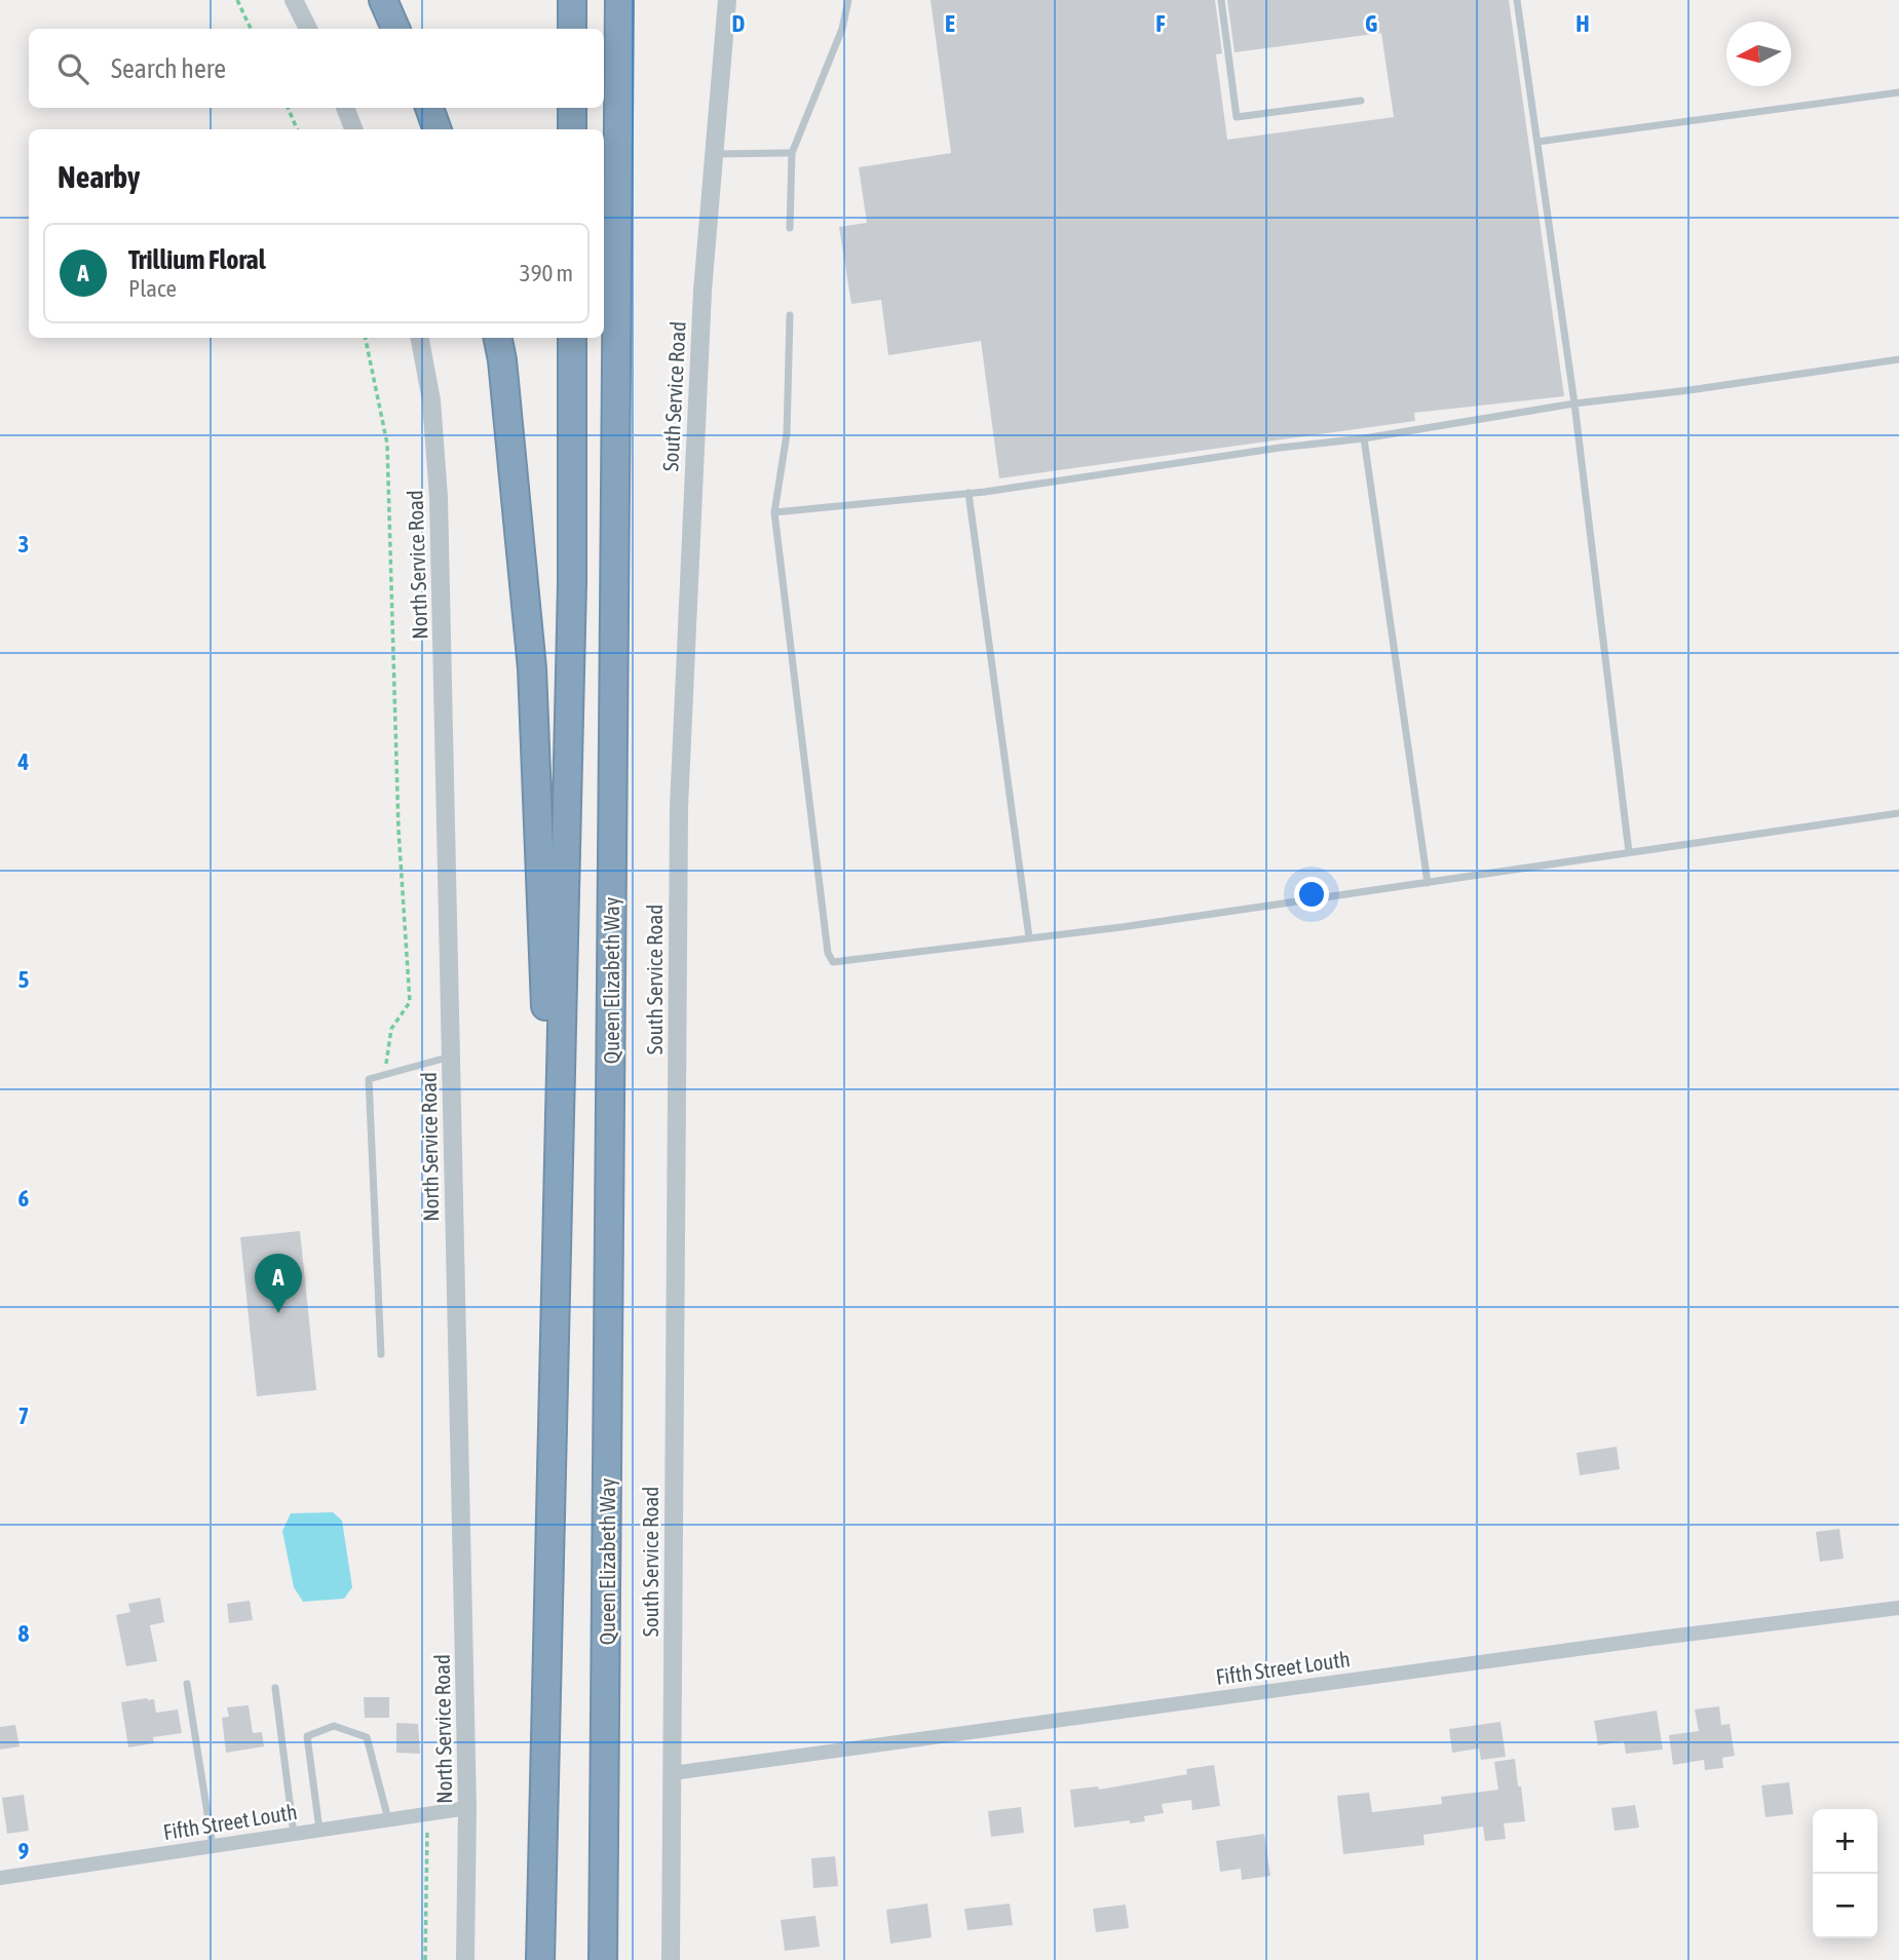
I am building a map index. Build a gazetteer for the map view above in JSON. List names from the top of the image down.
{
  "streets": {
    "highway": ["Queen Elizabeth Way"],
    "street": ["South Service Road", "North Service Road", "Fifth Street Louth"]
  },
  "crossings": [
    ["South Service Road", "Fifth Street Louth"],
    ["North Service Road", "Fifth Street Louth"]
  ],
  "north": "left",
  "page": {
    "search": "Search here",
    "heading": "Nearby",
    "list": [
      {
        "mark": "A",
        "name": "Trillium Floral",
        "note": "Place",
        "value": "390 m"
      }
    ],
    "pins": "A",
    "map_buttons": ["+", "−"]
  },
  "grid": {
    "columns": [
      "D",
      "E",
      "F",
      "G",
      "H"
    ],
    "rows": [
      "3",
      "4",
      "5",
      "6",
      "7",
      "8",
      "9"
    ]
  }
}
